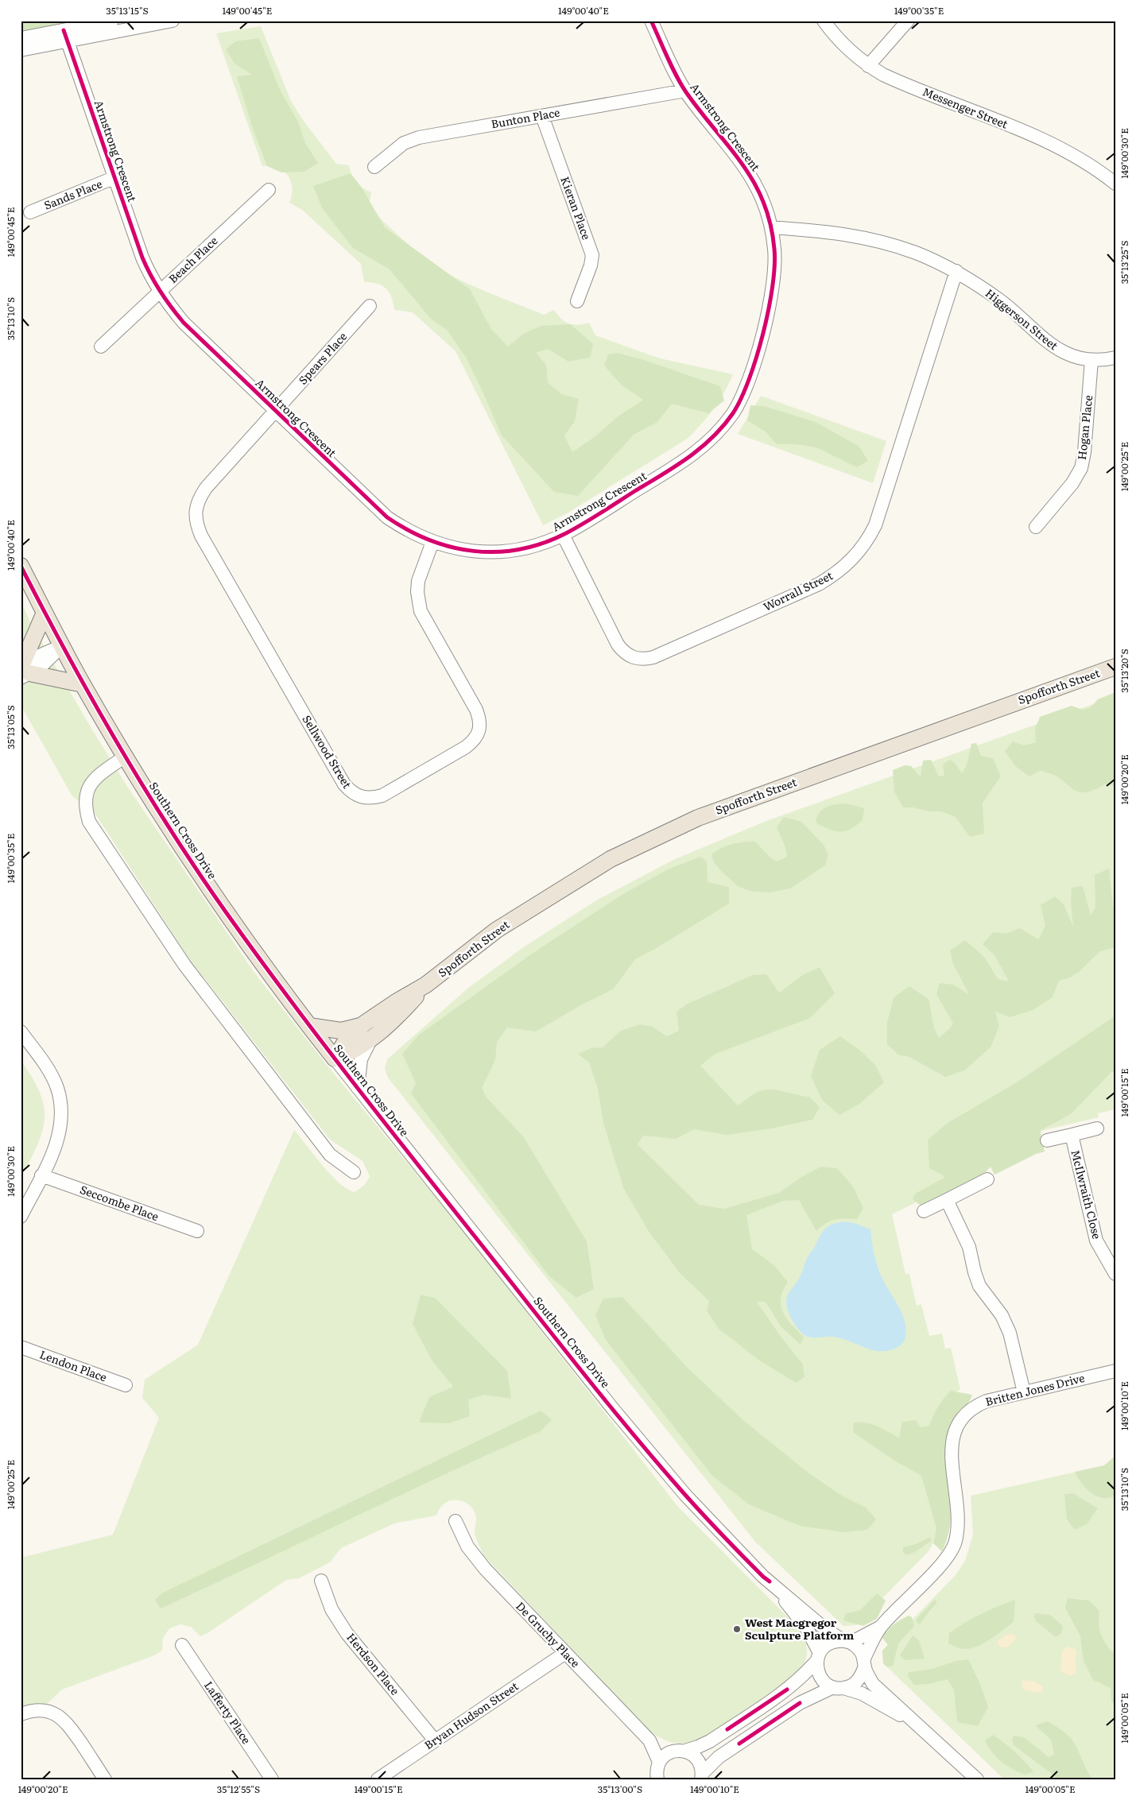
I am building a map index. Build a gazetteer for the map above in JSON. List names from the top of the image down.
{
  "streets": {
    "main road": ["Spofforth Street", "Southern Cross Drive"],
    "street": [
      "Messenger Street",
      "Bunton Place",
      "Armstrong Crescent",
      "Sands Place",
      "Kieran Place",
      "Beach Place",
      "Higgerson Street",
      "Spears Place",
      "Hogan Place",
      "Worrall Street",
      "Sellwood Street",
      "McIlwraith Close",
      "Seccombe Place",
      "Lendon Place",
      "Britten Jones Drive",
      "De Gruchy Place",
      "Herdson Place",
      "Lafferty Place",
      "Bryan Hudson Street"
    ]
  },
  "crossings": [
    ["Bunton Place", "Armstrong Crescent"],
    ["Bunton Place", "Kieran Place"],
    ["Armstrong Crescent", "Sands Place"],
    ["Armstrong Crescent", "Beach Place"],
    ["Armstrong Crescent", "Higgerson Street"],
    ["Armstrong Crescent", "Spears Place"],
    ["Armstrong Crescent", "Worrall Street"],
    ["Armstrong Crescent", "Sellwood Street"],
    ["Higgerson Street", "Hogan Place"],
    ["Higgerson Street", "Worrall Street"],
    ["Spears Place", "Sellwood Street"],
    ["Spofforth Street", "Southern Cross Drive"],
    ["Southern Cross Drive", "Britten Jones Drive"],
    ["De Gruchy Place", "Bryan Hudson Street"],
    ["Herdson Place", "Bryan Hudson Street"]
  ],
  "places": ["West Macgregor Sculpture Platform"],
  "coordinates": [
    "35°13'15\"S",
    "149°00'45\"E",
    "149°00'40\"E",
    "149°00'35\"E",
    "149°00'30\"E",
    "35°13'25\"S",
    "35°13'10\"S",
    "149°00'25\"E",
    "35°13'20\"S",
    "35°13'05\"S",
    "149°00'20\"E",
    "149°00'15\"E",
    "149°00'10\"E",
    "149°00'05\"E",
    "35°12'55\"S",
    "35°13'00\"S"
  ]
}
